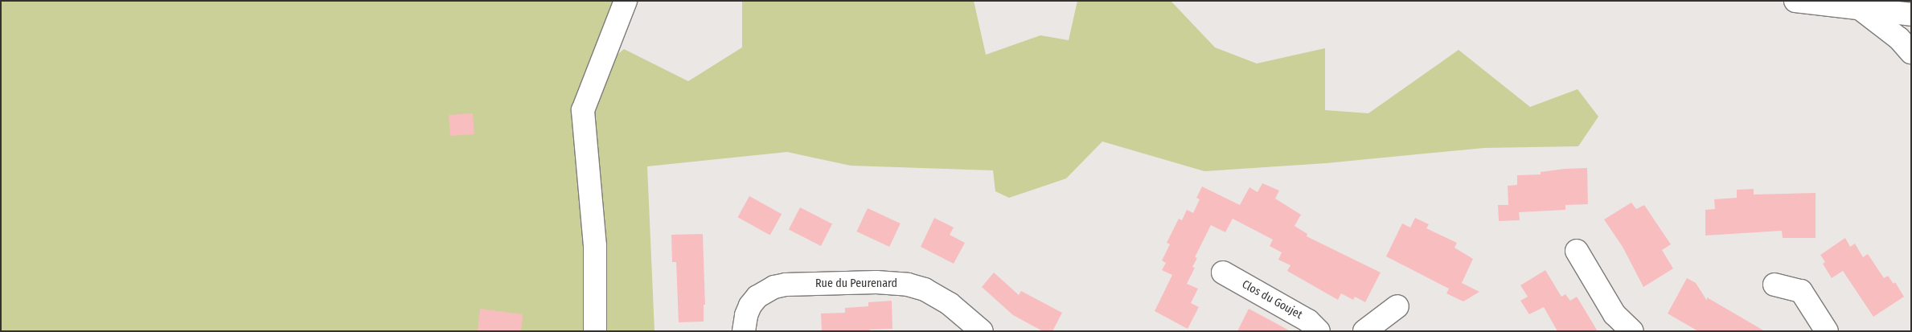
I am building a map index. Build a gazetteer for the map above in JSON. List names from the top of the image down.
{
  "streets": {
    "street": ["Rue du Peurenard", "Clos du Goujet"]
  }
}
